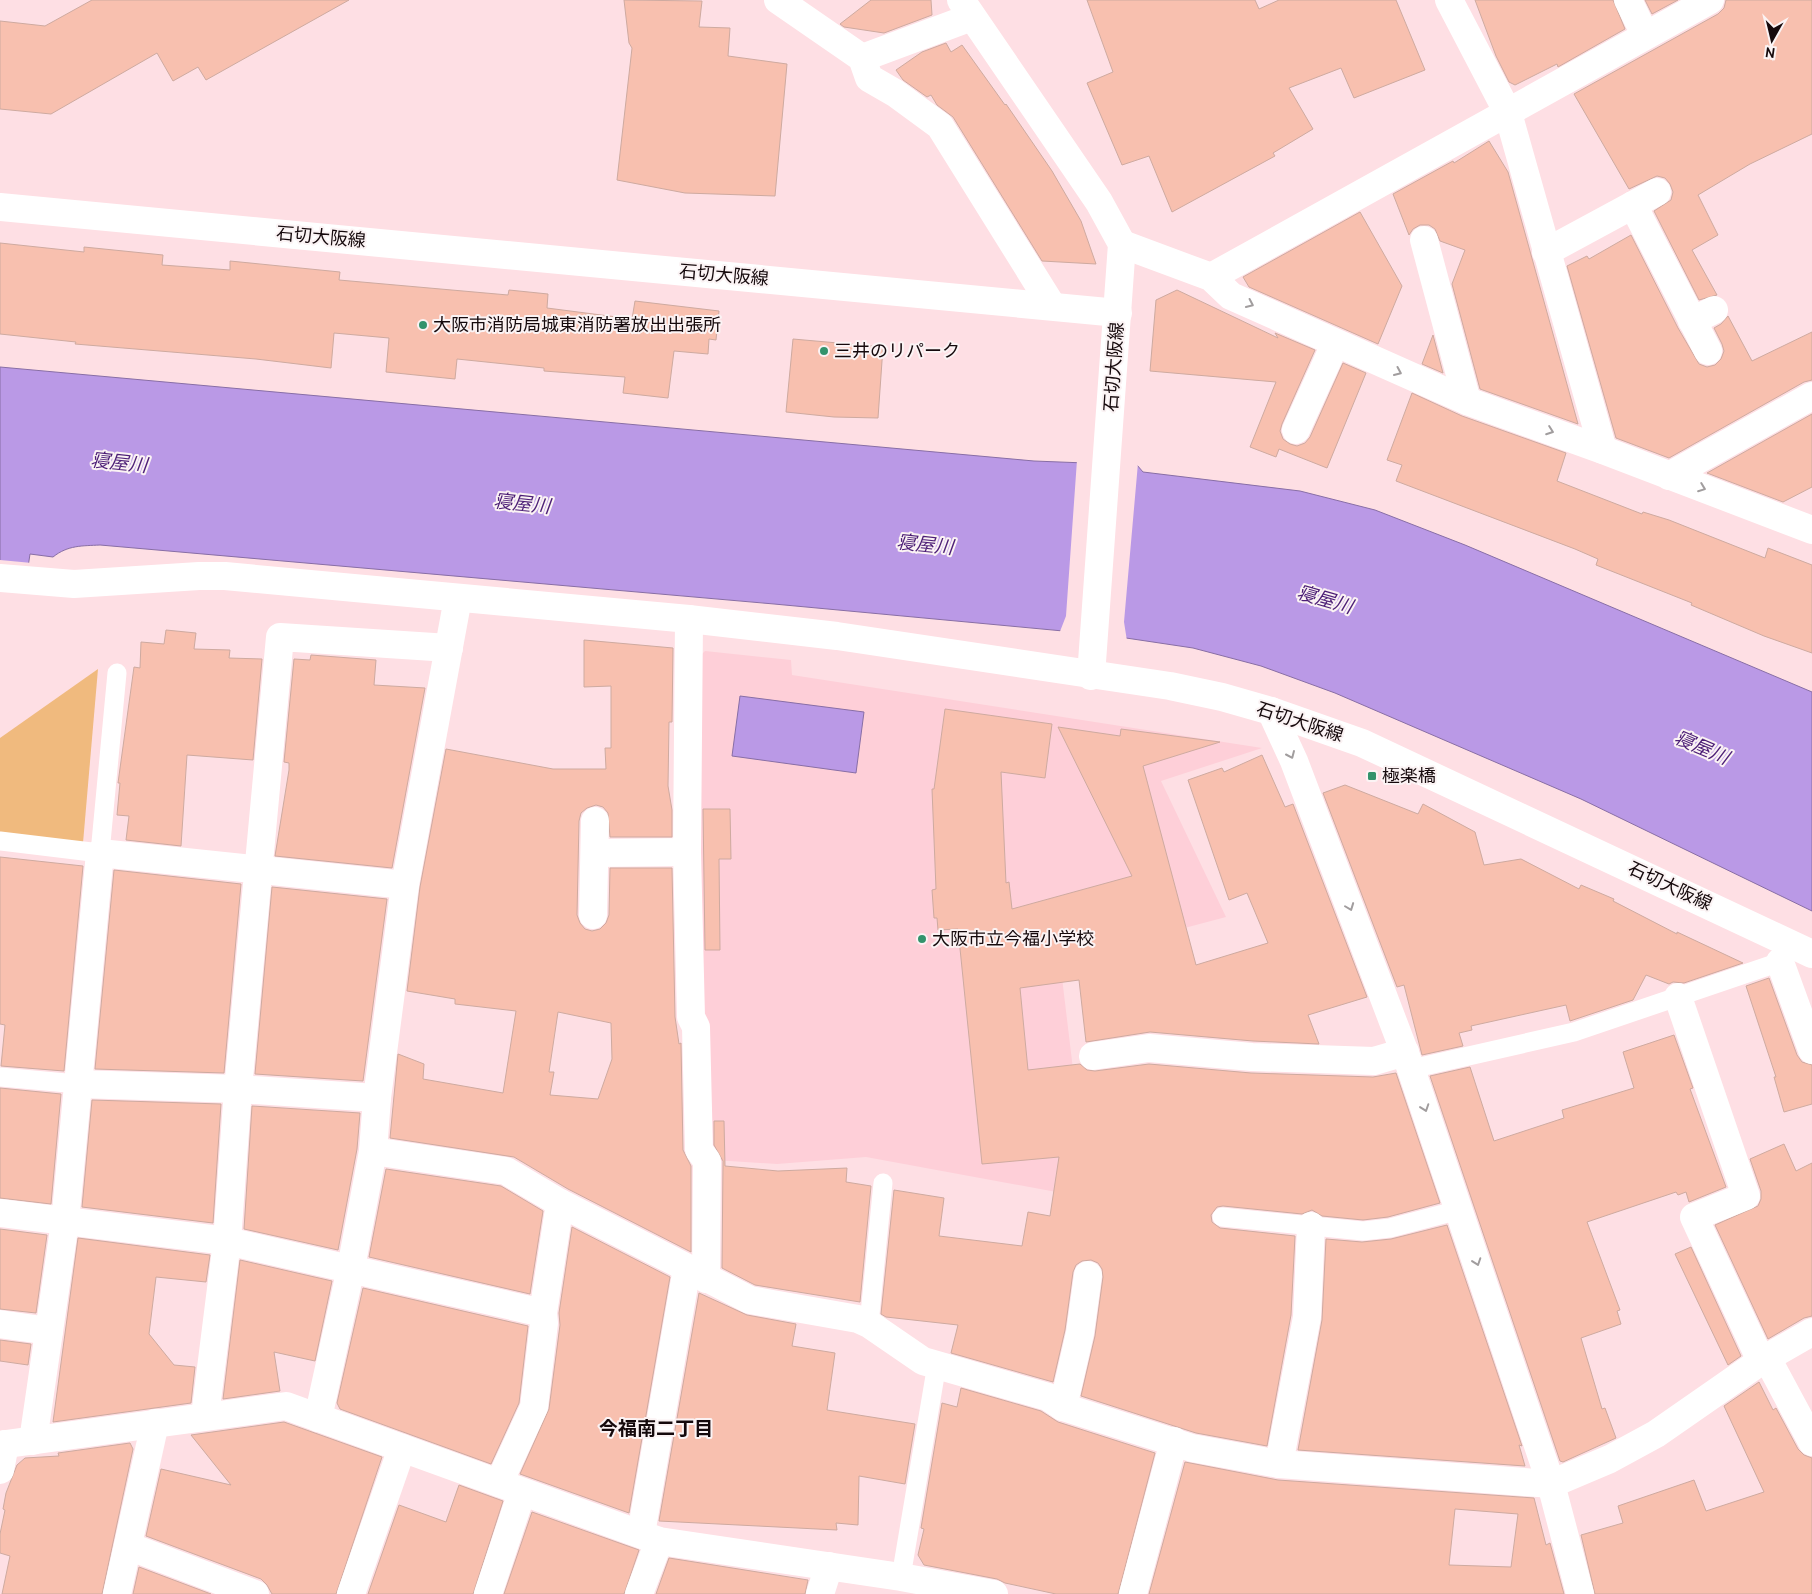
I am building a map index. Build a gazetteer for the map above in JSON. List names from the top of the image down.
{
  "streets": {
    "street": ["石切大阪線"]
  },
  "districts": ["今福南二丁目"],
  "water": ["寝屋川"],
  "places": {
    "other": ["大阪市消防局城東消防署放出出張所", "三井のリパーク", "大阪市立今福小学校"],
    "transit": ["極楽橋"]
  },
  "north": "bottom"
}
